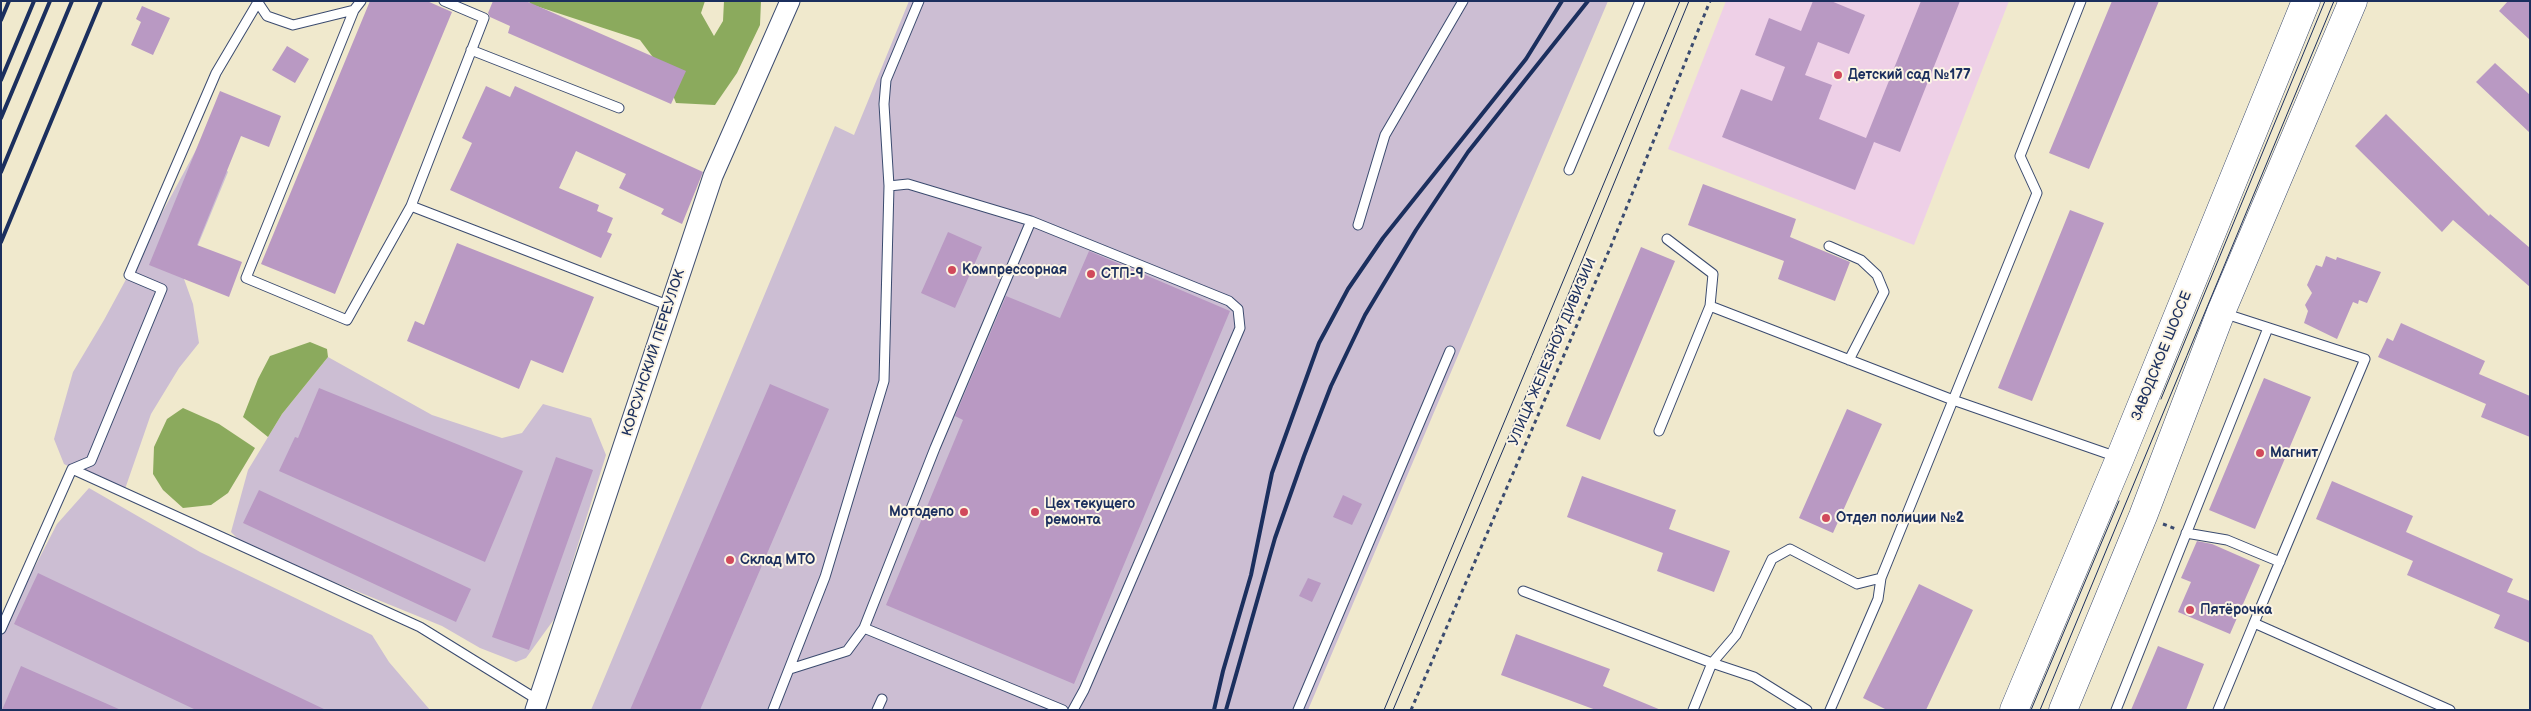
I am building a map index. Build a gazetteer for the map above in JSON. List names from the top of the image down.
{
  "streets": {
    "main road": ["ЗАВОДСКОЕ ШОССЕ"],
    "street": ["КОРСУНСКИЙ ПЕРЕУЛОК"],
    "path": ["УЛИЦА ЖЕЛЕЗНОЙ ДИВИЗИИ"]
  },
  "places": [
    "Детский сад №177",
    "Компрессорная",
    "СТП-9",
    "Магнит",
    "Мотодепо",
    "Цех текущего ремонта",
    "Отдел полиции №2",
    "Склад МТО",
    "Пятёрочка"
  ]
}
